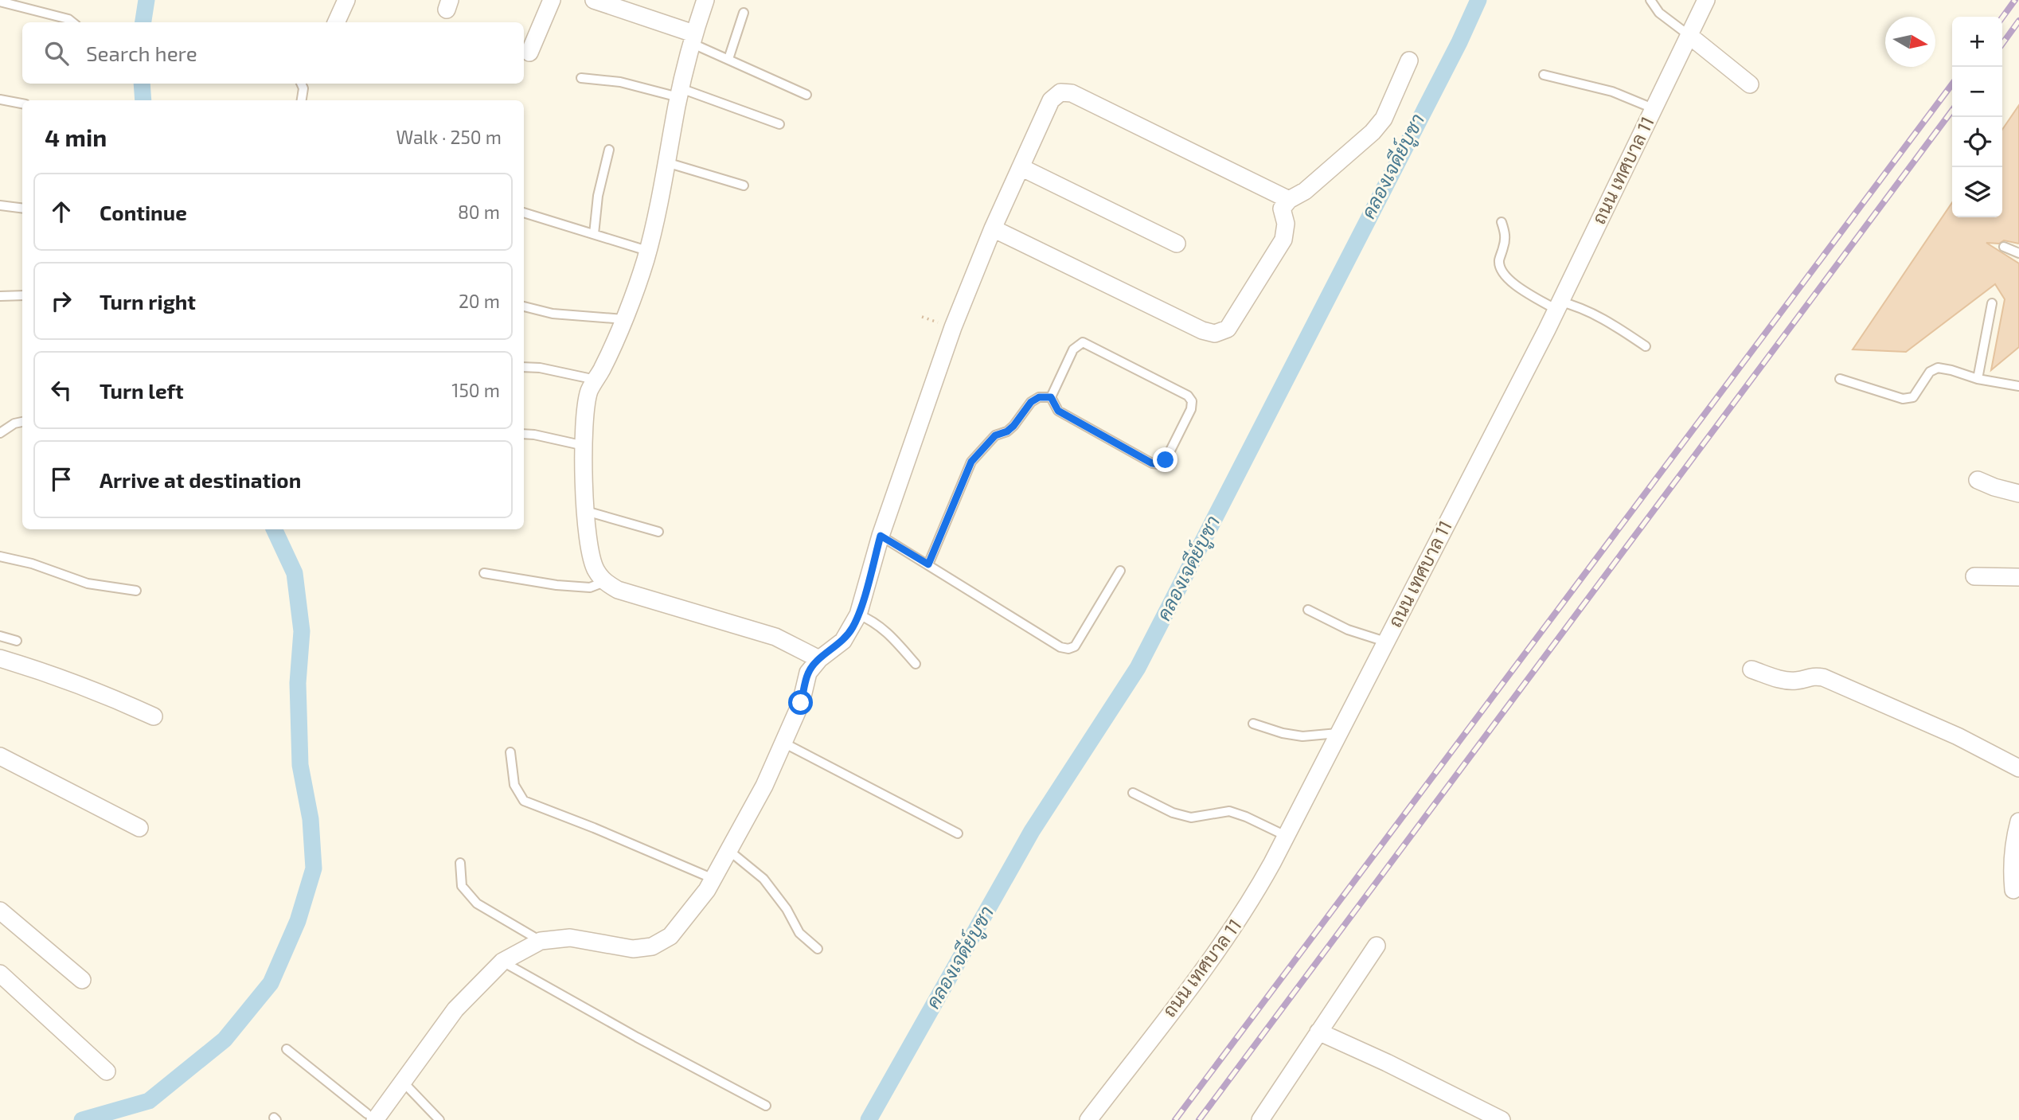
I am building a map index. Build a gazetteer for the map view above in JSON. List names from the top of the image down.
{
  "streets": {
    "street": ["ถนน เทศบาล 11"]
  },
  "water": ["คลองเจดีย์บูชา"],
  "north": "right",
  "page": {
    "map_buttons": ["+", "−"],
    "search": "Search here",
    "heading": ["4 min", "Walk · 250 m"],
    "list": [
      ["Continue", "80 m"],
      ["Turn right", "20 m"],
      ["Turn left", "150 m"],
      "Arrive at destination"
    ]
  }
}
